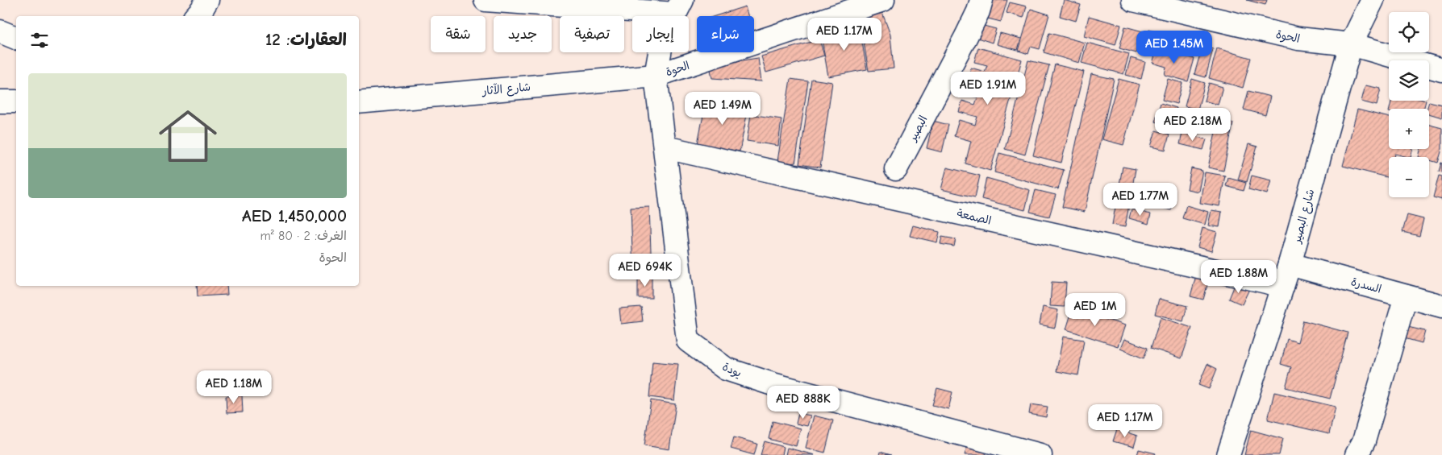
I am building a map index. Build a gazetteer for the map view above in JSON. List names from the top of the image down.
{
  "streets": {
    "street": [
      "الحوة",
      "شارع الآثار",
      "البصير",
      "شارع البصير",
      "الصمعة",
      "السدرة",
      "يودة"
    ]
  },
  "crossings": [
    ["الحوة", "شارع الآثار"],
    ["الحوة", "شارع البصير"],
    ["الحوة", "يودة"],
    ["شارع الآثار", "يودة"],
    ["شارع البصير", "الصمعة"],
    ["شارع البصير", "السدرة"],
    ["الصمعة", "يودة"]
  ],
  "page": {
    "map_buttons": ["+", "−"],
    "chip": [
      "شراء",
      "إيجار",
      "تصفية",
      "جديد",
      "شقة"
    ],
    "heading": "العقارات: 12",
    "price": [
      "AED 1.17M",
      "AED 1.45M",
      "AED 1.91M",
      "AED 1.49M",
      "AED 2.18M",
      "AED 1.77M",
      "AED 694K",
      "AED 1.88M",
      "AED 1M",
      "AED 1.18M",
      "AED 888K",
      "AED 1.17M"
    ],
    "list": [
      {
        "name": "AED 1,450,000",
        "note": "الغرف: 2 · 80 m² · الحوة"
      }
    ]
  }
}
